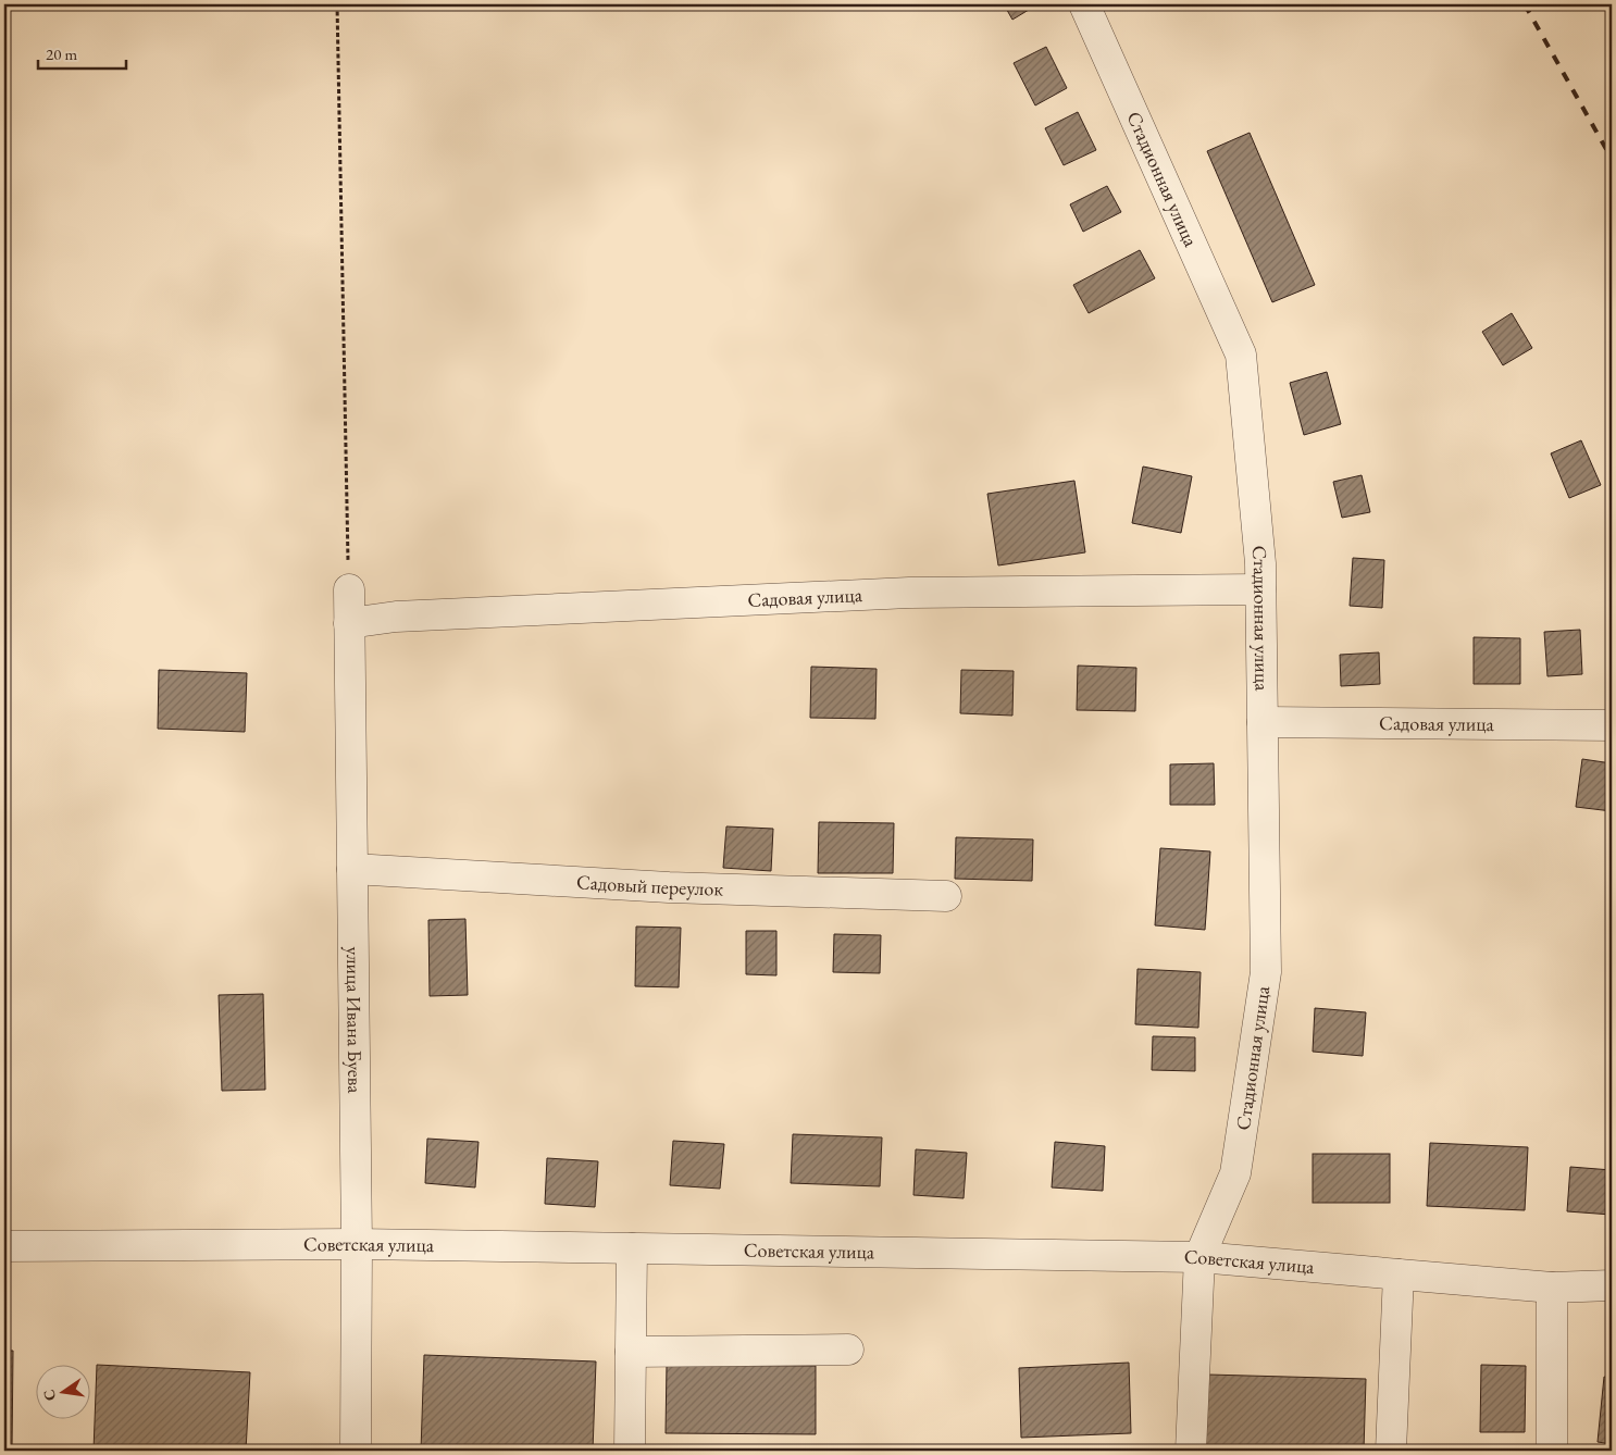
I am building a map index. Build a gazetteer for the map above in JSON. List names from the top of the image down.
{
  "streets": {
    "street": [
      "Стадионная улица",
      "Садовая улица",
      "Садовый переулок",
      "улица Ивана Буева",
      "Советская улица"
    ]
  },
  "crossings": [
    ["Стадионная улица", "Садовая улица"],
    ["Стадионная улица", "Советская улица"],
    ["Садовая улица", "улица Ивана Буева"],
    ["Садовый переулок", "улица Ивана Буева"],
    ["улица Ивана Буева", "Советская улица"]
  ],
  "scale_bar": "20 m",
  "north": "left"
}
